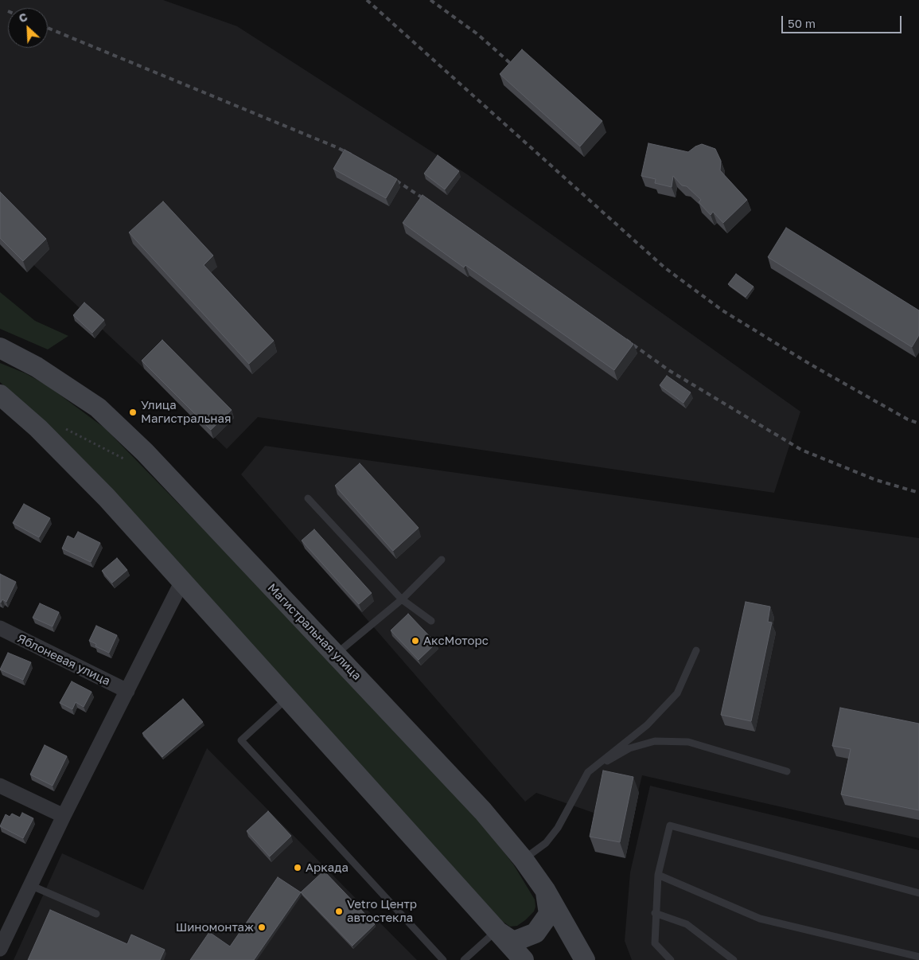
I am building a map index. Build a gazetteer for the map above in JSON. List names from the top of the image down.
{
  "streets": {
    "main road": ["Магистральная улица"],
    "street": ["Яблоневая улица"]
  },
  "places": [
    "Улица Магистральная",
    "АксМоторс",
    "Аркада",
    "Vetro Центр автостекла",
    "Шиномонтаж"
  ],
  "scale_bar": "50 m",
  "north": "top left"
}
